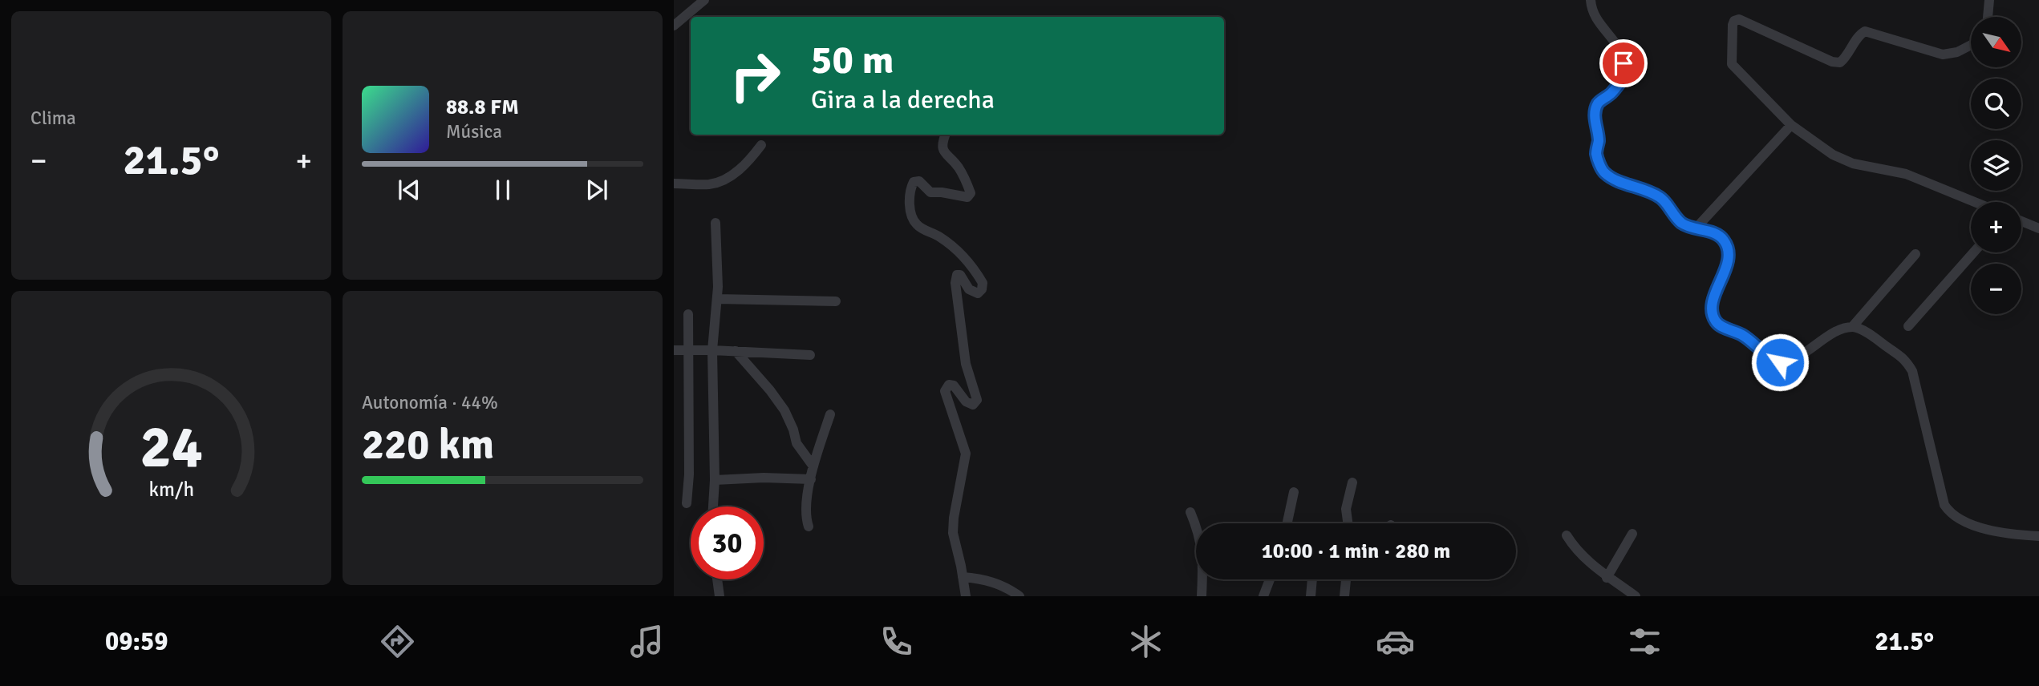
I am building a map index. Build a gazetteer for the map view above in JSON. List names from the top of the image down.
{
  "north": "bottom right",
  "page": {
    "tile": [
      "Clima",
      ["Autonomía · 44%", "220 km"]
    ],
    "map_buttons": ["+", "−"],
    "turn": ["50 m", "Gira a la derecha"],
    "song": ["88.8 FM", "Música"],
    "heat": ["−", "21.5°", "+"],
    "limit": "30",
    "trip": "10:00 · 1 min · 280 m",
    "tabs": ["09:59", "21.5°"],
    "gauge": ["24", "km/h"]
  }
}
